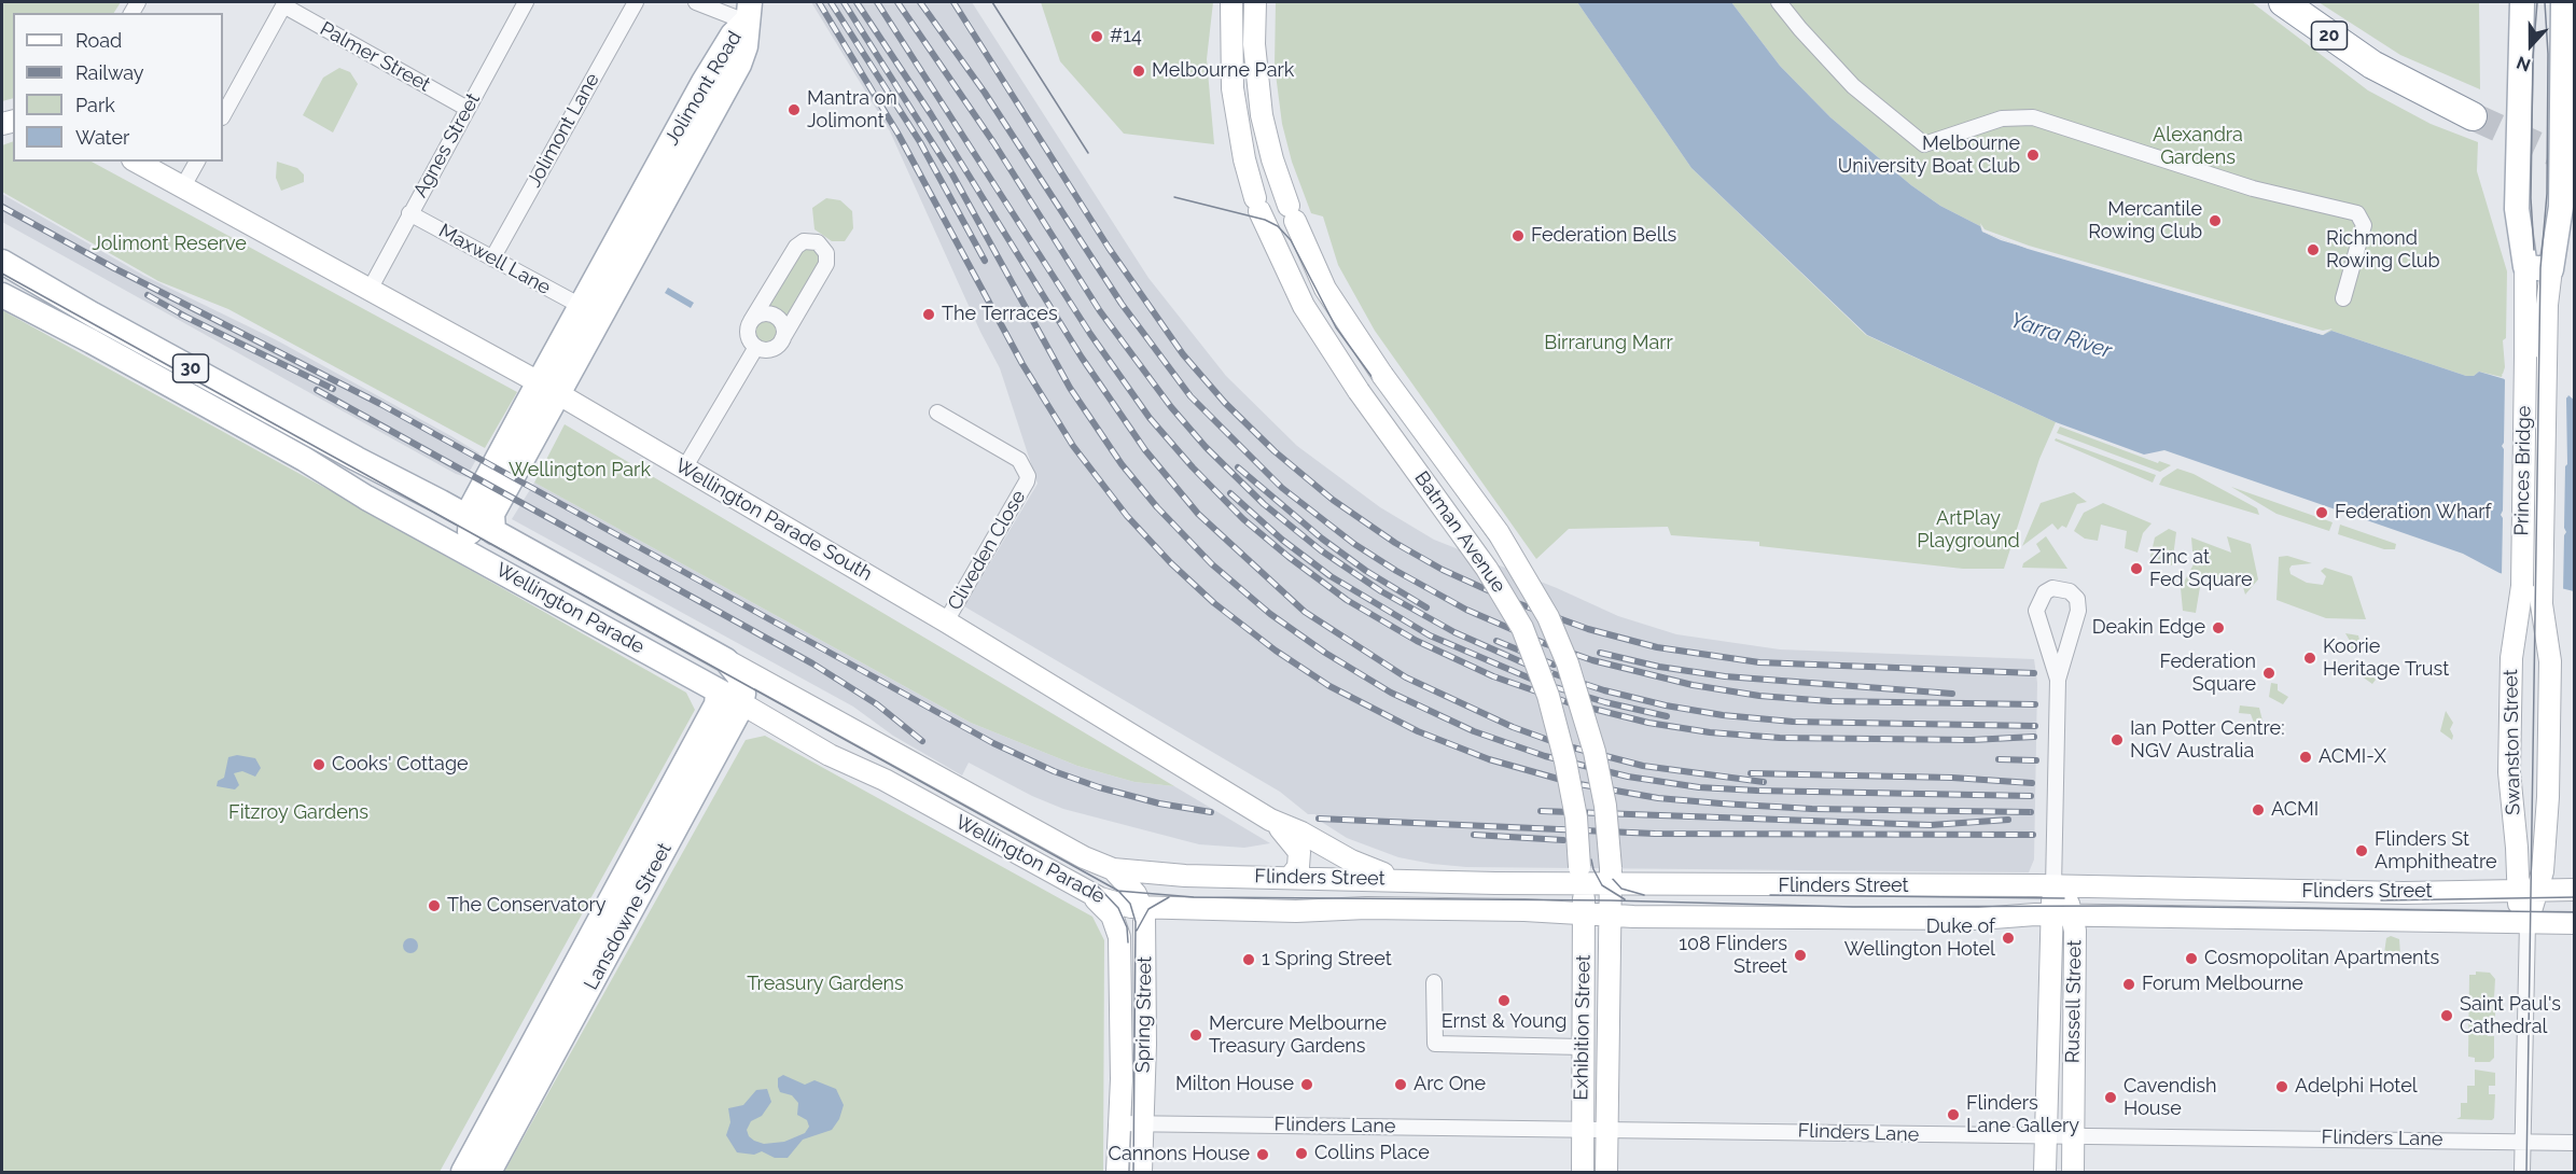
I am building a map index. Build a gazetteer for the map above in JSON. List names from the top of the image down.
{
  "streets": {
    "highway": ["20"],
    "main road": [
      "Jolimont Road",
      "30",
      "Princes Bridge",
      "Wellington Parade South",
      "Batman Avenue",
      "Wellington Parade",
      "Swanston Street",
      "Flinders Street",
      "Lansdowne Street",
      "Russell Street",
      "Spring Street",
      "Exhibition Street"
    ],
    "street": [
      "Palmer Street",
      "Jolimont Lane",
      "Agnes Street",
      "Maxwell Lane",
      "Cliveden Close",
      "Flinders Lane"
    ]
  },
  "crossings": [
    ["Palmer Street", "Agnes Street"],
    ["Jolimont Road", "Maxwell Lane"],
    ["Jolimont Road", "Wellington Parade South"],
    ["Jolimont Road", "Wellington Parade"],
    ["Jolimont Lane", "Maxwell Lane"],
    ["Agnes Street", "Maxwell Lane"],
    ["Agnes Street", "Wellington Parade South"],
    ["Princes Bridge", "Swanston Street"],
    ["Wellington Parade South", "Cliveden Close"],
    ["Wellington Parade South", "Flinders Street"],
    ["Batman Avenue", "Flinders Street"],
    ["Batman Avenue", "Exhibition Street"],
    ["Wellington Parade", "Flinders Street"],
    ["Wellington Parade", "Lansdowne Street"],
    ["Wellington Parade", "Spring Street"],
    ["Swanston Street", "Flinders Street"],
    ["Swanston Street", "Flinders Lane"],
    ["Flinders Street", "Russell Street"],
    ["Flinders Street", "Spring Street"],
    ["Flinders Street", "Exhibition Street"],
    ["Russell Street", "Flinders Lane"],
    ["Spring Street", "Flinders Lane"],
    ["Exhibition Street", "Flinders Lane"]
  ],
  "water": ["Yarra River"],
  "parks": [
    "Alexandra Gardens",
    "Jolimont Reserve",
    "Birrarung Marr",
    "Wellington Park",
    "ArtPlay Playground",
    "Fitzroy Gardens",
    "Treasury Gardens"
  ],
  "places": [
    "#14",
    "Melbourne Park",
    "Mantra on Jolimont",
    "Melbourne University Boat Club",
    "Mercantile Rowing Club",
    "Federation Bells",
    "Richmond Rowing Club",
    "The Terraces",
    "Federation Wharf",
    "Zinc at Fed Square",
    "Deakin Edge",
    "Koorie Heritage Trust",
    "Federation Square",
    "Ian Potter Centre: NGV Australia",
    "ACMI-X",
    "Cooks' Cottage",
    "ACMI",
    "Flinders St Amphitheatre",
    "The Conservatory",
    "Duke of Wellington Hotel",
    "108 Flinders Street",
    "Cosmopolitan Apartments",
    "1 Spring Street",
    "Forum Melbourne",
    "Ernst & Young",
    "Saint Paul's Cathedral",
    "Mercure Melbourne Treasury Gardens",
    "Milton House",
    "Arc One",
    "Adelphi Hotel",
    "Cavendish House",
    "Flinders Lane Gallery",
    "Collins Place",
    "Cannons House"
  ],
  "legend": [
    "Road",
    "Railway",
    "Park",
    "Water"
  ],
  "north": "bottom"
}
